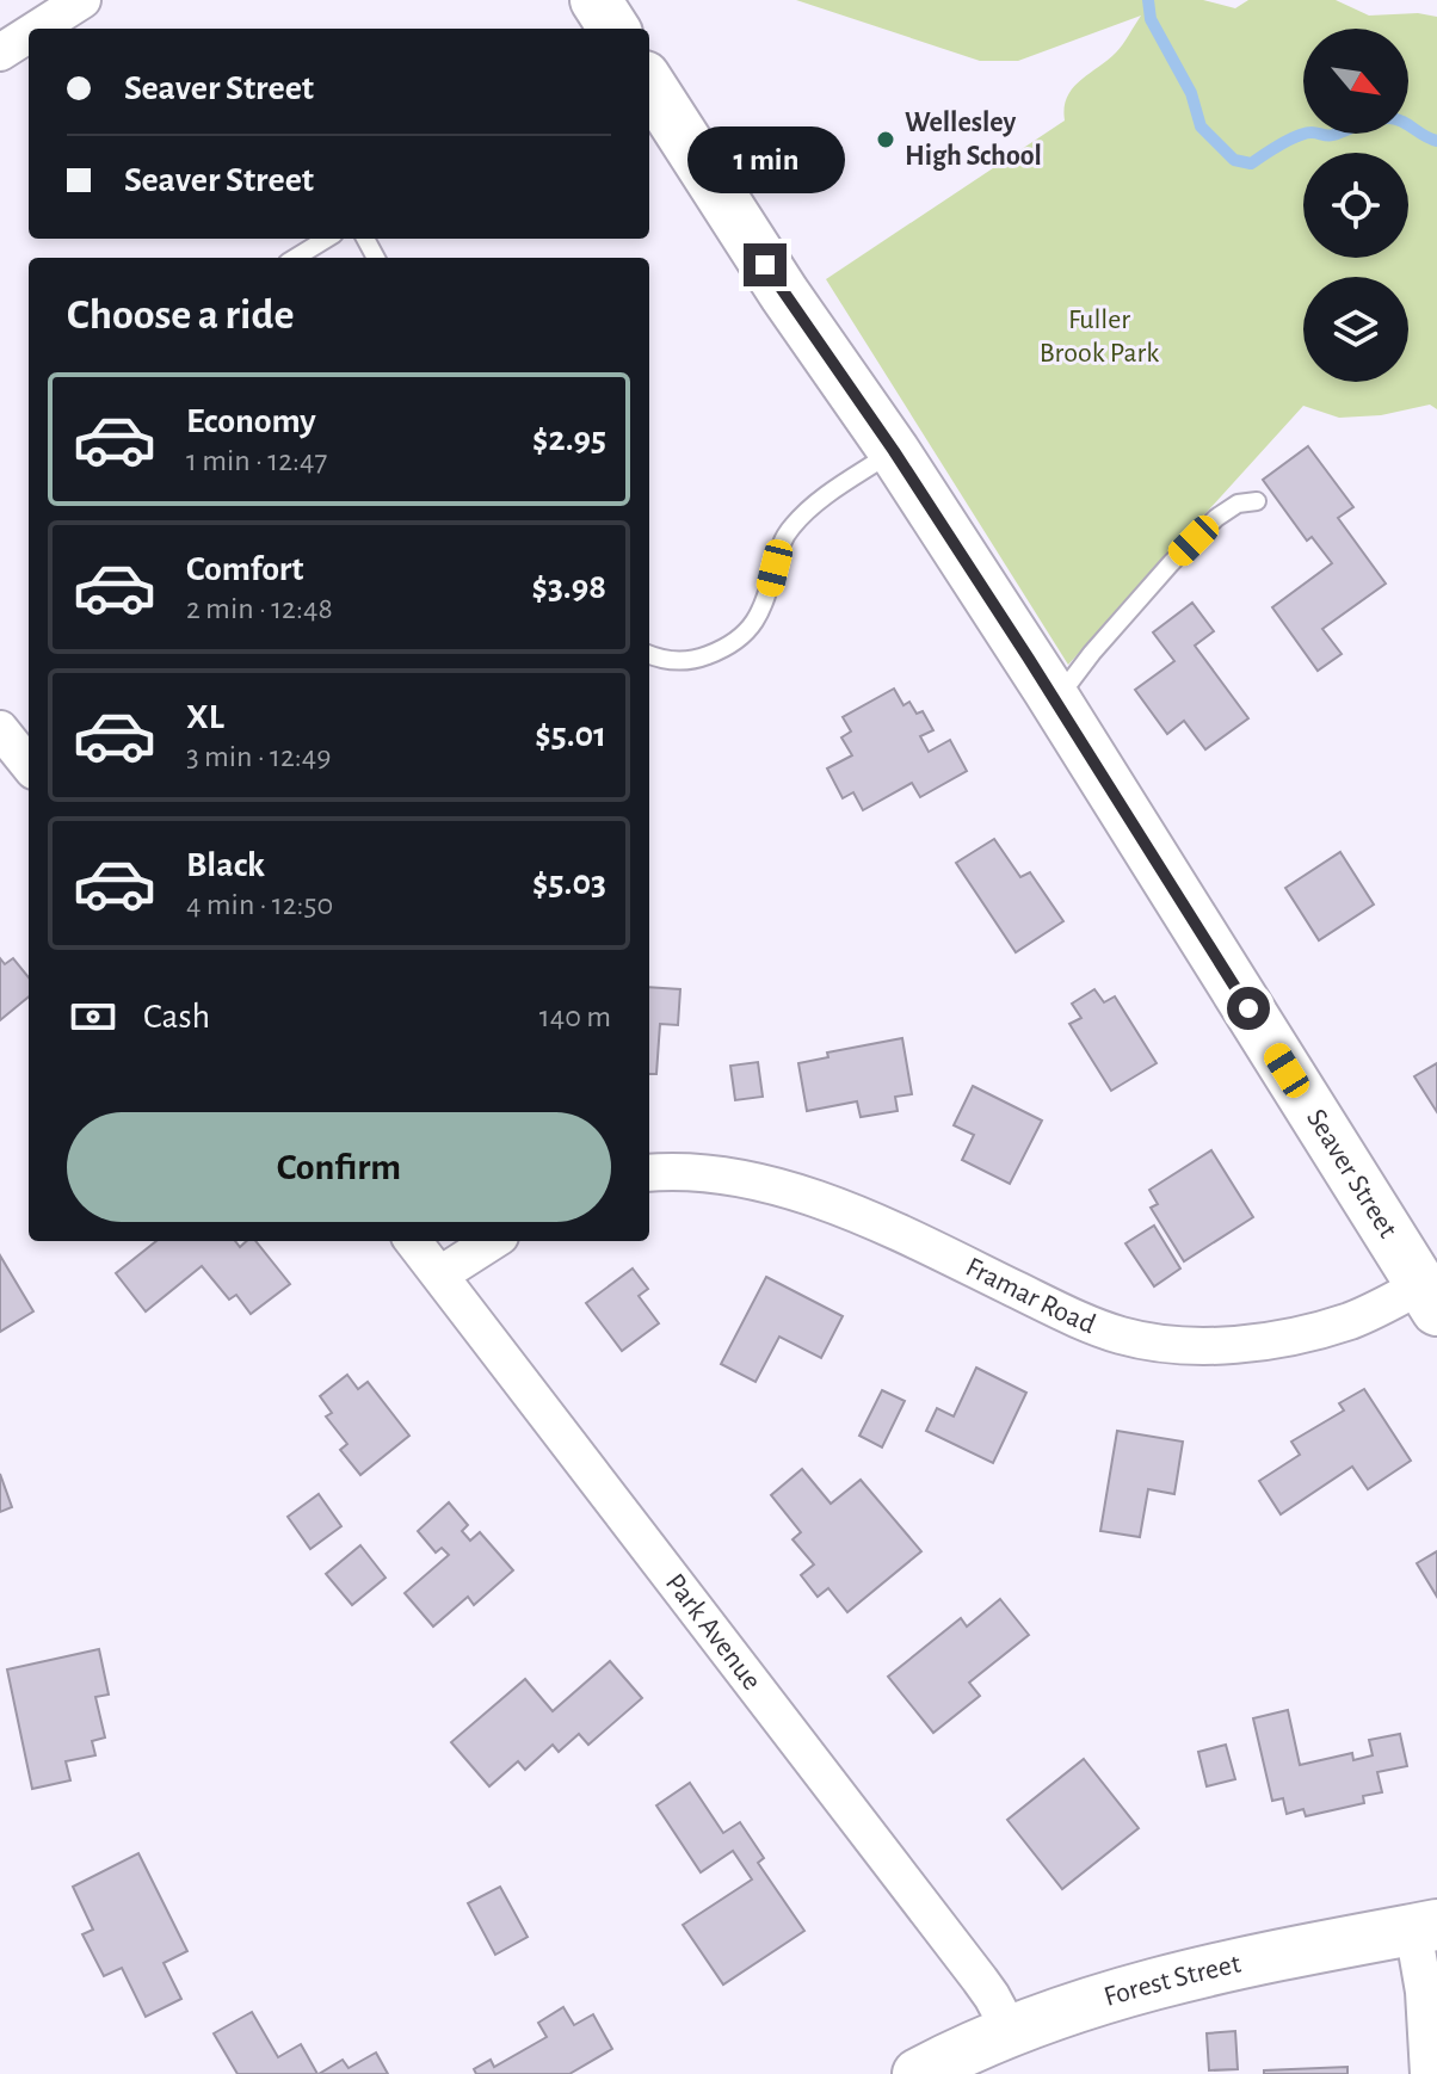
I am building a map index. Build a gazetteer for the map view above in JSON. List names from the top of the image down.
{
  "streets": {
    "street": [
      "Seaver Street",
      "Framar Road",
      "Park Avenue",
      "Forest Street"
    ]
  },
  "crossings": [
    ["Seaver Street", "Framar Road"],
    ["Park Avenue", "Forest Street"]
  ],
  "parks": ["Fuller Brook Park"],
  "places": ["Wellesley High School"],
  "north": "bottom right",
  "page": {
    "banner": ["Seaver Street", "Seaver Street"],
    "bubble": "1 min",
    "heading": "Choose a ride",
    "list": [
      {
        "name": "Economy",
        "note": "1 min · 12:47",
        "value": "$2.95"
      },
      {
        "name": "Comfort",
        "note": "2 min · 12:48",
        "value": "$3.98"
      },
      {
        "name": "XL",
        "note": "3 min · 12:49",
        "value": "$5.01"
      },
      {
        "name": "Black",
        "note": "4 min · 12:50",
        "value": "$5.03"
      }
    ],
    "pay": ["Cash", "140 m"],
    "buttons": "Confirm"
  }
}
